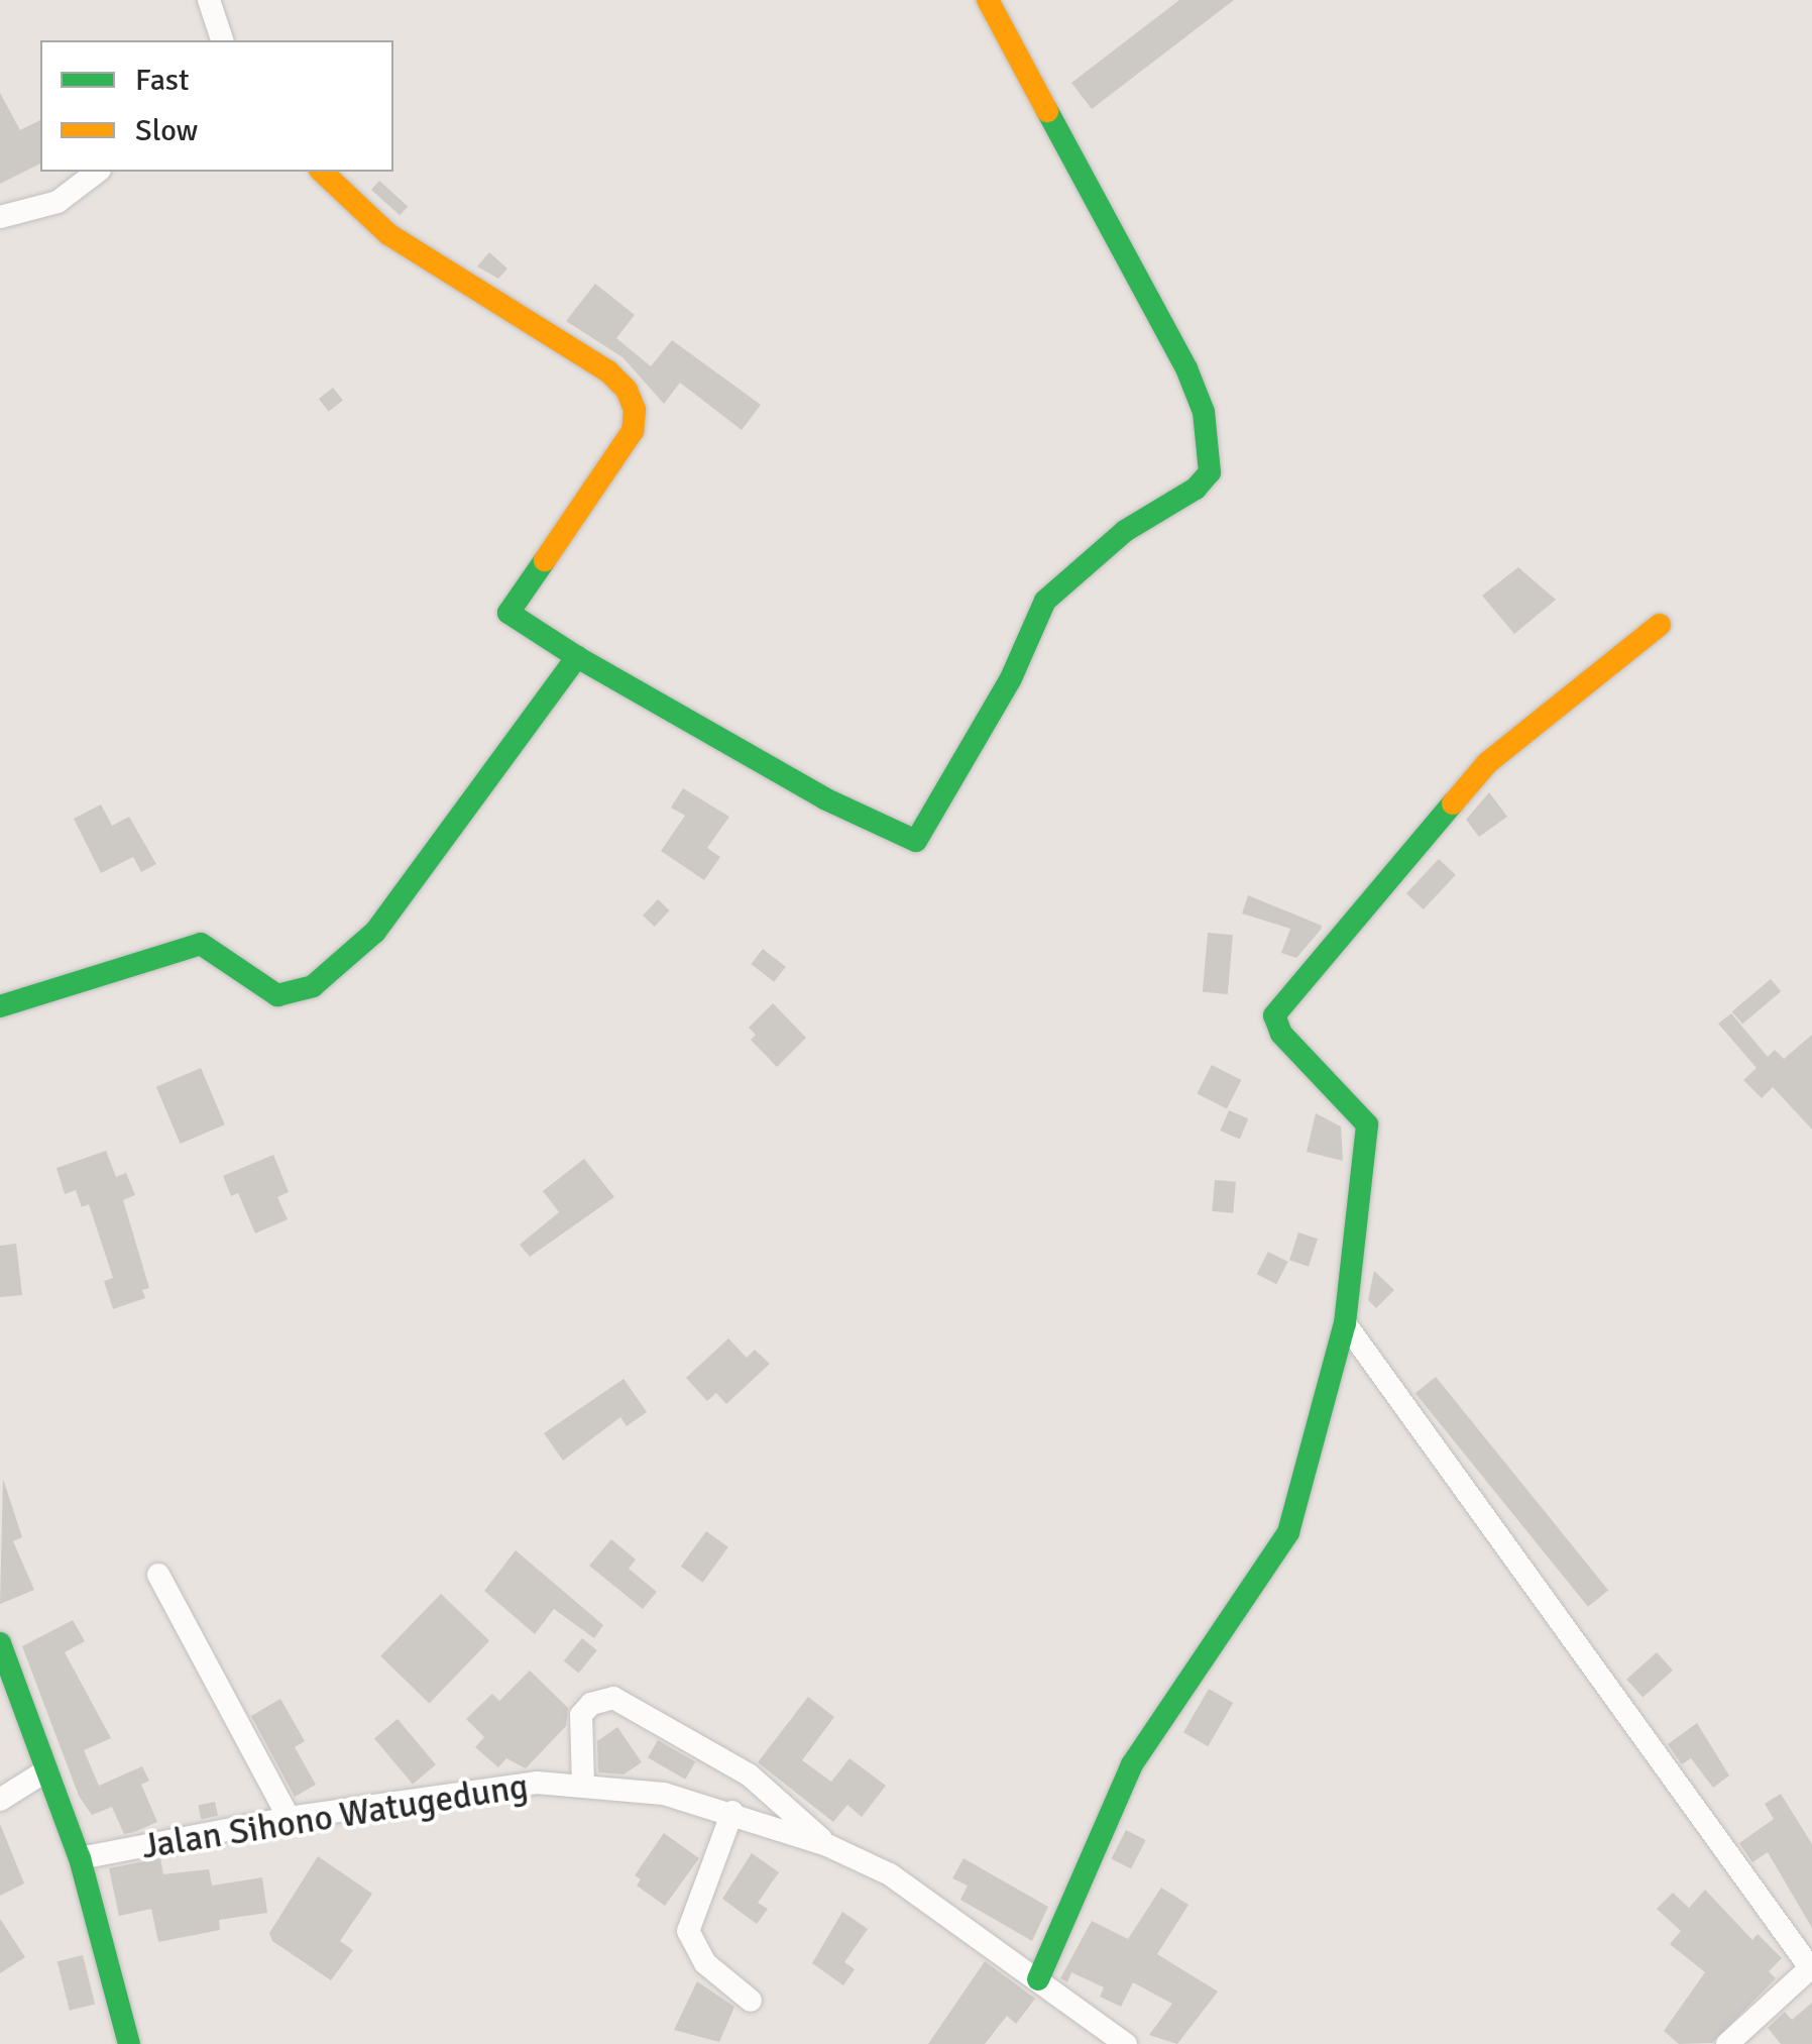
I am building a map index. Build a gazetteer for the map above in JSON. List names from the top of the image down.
{
  "streets": {
    "street": ["Jalan Sihono Watugedung"]
  },
  "legend": ["Fast", "Slow"]
}
